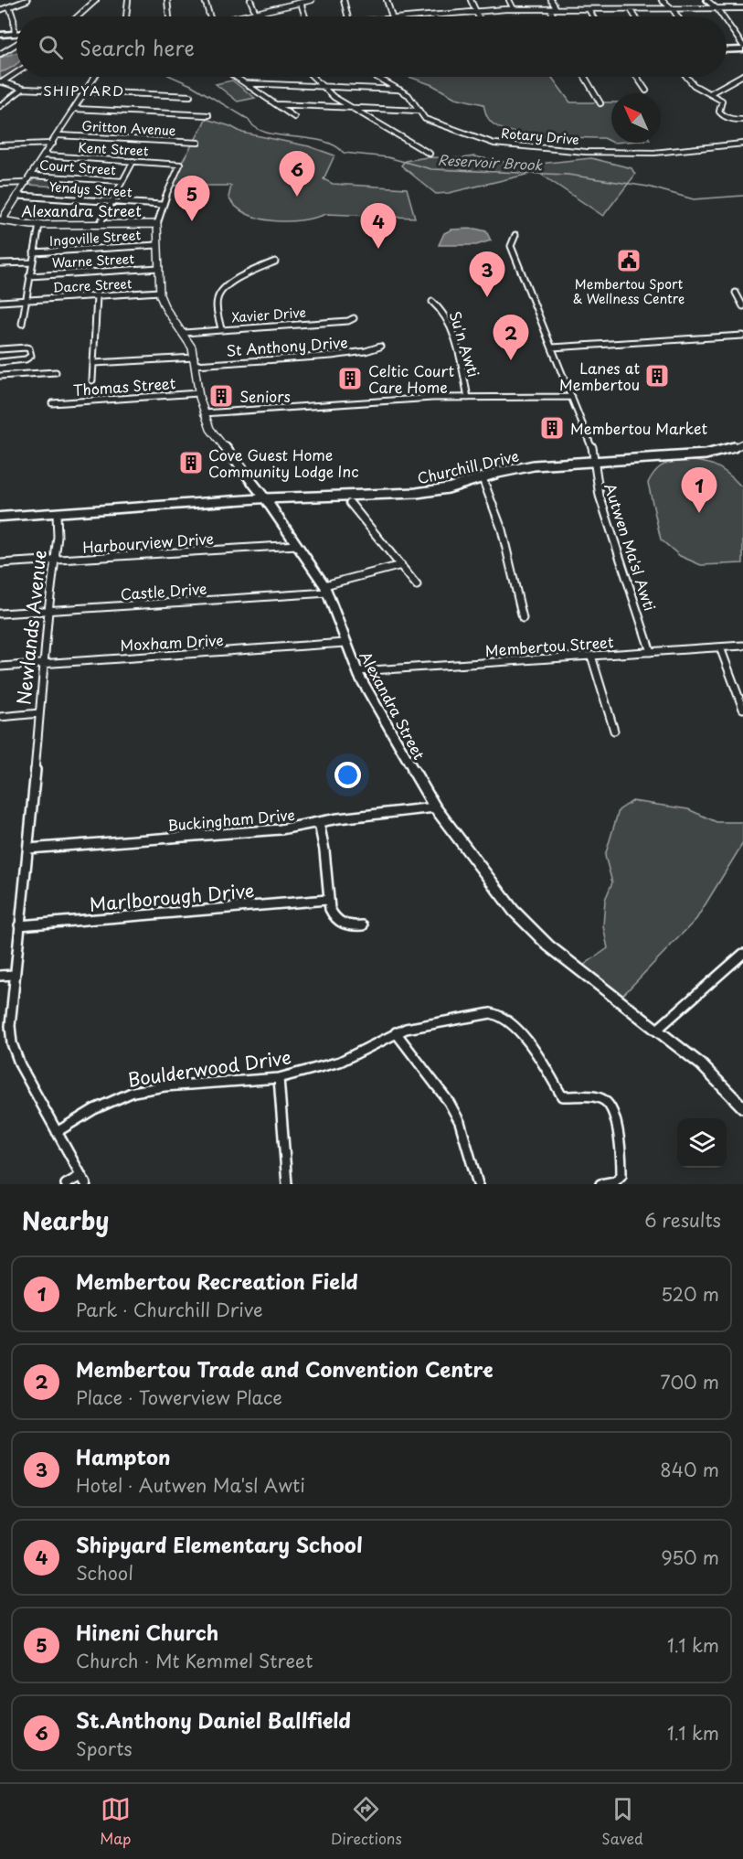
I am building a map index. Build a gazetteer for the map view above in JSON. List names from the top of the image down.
{
  "streets": {
    "main road": ["Alexandra Street", "Churchill Drive"],
    "street": [
      "Gritton Avenue",
      "Rotary Drive",
      "Kent Street",
      "Court Street",
      "Yendys Street",
      "Ingoville Street",
      "Warne Street",
      "Dacre Street",
      "Xavier Drive",
      "Su'n Awti",
      "St Anthony Drive",
      "Thomas Street",
      "Harbourview Drive",
      "Autwen Ma'sl Awti",
      "Castle Drive",
      "Newlands Avenue",
      "Moxham Drive",
      "Membertou Street",
      "Buckingham Drive",
      "Marlborough Drive",
      "Boulderwood Drive"
    ]
  },
  "crossings": [
    ["Kent Street", "Yendys Street"],
    ["Alexandra Street", "Ingoville Street"],
    ["Alexandra Street", "Warne Street"],
    ["Alexandra Street", "Dacre Street"],
    ["Alexandra Street", "Xavier Drive"],
    ["Alexandra Street", "St Anthony Drive"],
    ["Alexandra Street", "Thomas Street"],
    ["Alexandra Street", "Churchill Drive"],
    ["Alexandra Street", "Harbourview Drive"],
    ["Alexandra Street", "Castle Drive"],
    ["Alexandra Street", "Moxham Drive"],
    ["Alexandra Street", "Membertou Street"],
    ["Alexandra Street", "Buckingham Drive"],
    ["Churchill Drive", "Autwen Ma'sl Awti"],
    ["Churchill Drive", "Newlands Avenue"],
    ["Harbourview Drive", "Newlands Avenue"],
    ["Autwen Ma'sl Awti", "Membertou Street"],
    ["Castle Drive", "Newlands Avenue"],
    ["Newlands Avenue", "Moxham Drive"],
    ["Newlands Avenue", "Buckingham Drive"],
    ["Newlands Avenue", "Marlborough Drive"],
    ["Newlands Avenue", "Boulderwood Drive"]
  ],
  "districts": ["SHIPYARD"],
  "water": ["Reservoir Brook"],
  "places": {
    "public building": ["Membertou Sport & Wellness Centre"],
    "building": [
      "Lanes at Membertou",
      "Celtic Court Care Home",
      "Seniors",
      "Membertou Market",
      "Cove Guest Home Community Lodge Inc"
    ]
  },
  "north": "top left",
  "page": {
    "search": "Search here",
    "pins": [
      "6",
      "5",
      "4",
      "3",
      "2",
      "1"
    ],
    "heading": ["Nearby", "6 results"],
    "list": [
      {
        "mark": "1",
        "name": "Membertou Recreation Field",
        "note": "Park · Churchill Drive",
        "value": "520 m"
      },
      {
        "mark": "2",
        "name": "Membertou Trade and Convention Centre",
        "note": "Place · Towerview Place",
        "value": "700 m"
      },
      {
        "mark": "3",
        "name": "Hampton",
        "note": "Hotel · Autwen Ma'sl Awti",
        "value": "840 m"
      },
      {
        "mark": "4",
        "name": "Shipyard Elementary School",
        "note": "School",
        "value": "950 m"
      },
      {
        "mark": "5",
        "name": "Hineni Church",
        "note": "Church · Mt Kemmel Street",
        "value": "1.1 km"
      },
      {
        "mark": "6",
        "name": "St.Anthony Daniel Ballfield",
        "note": "Sports",
        "value": "1.1 km"
      }
    ],
    "nav": ["Map", "Directions", "Saved"]
  }
}
